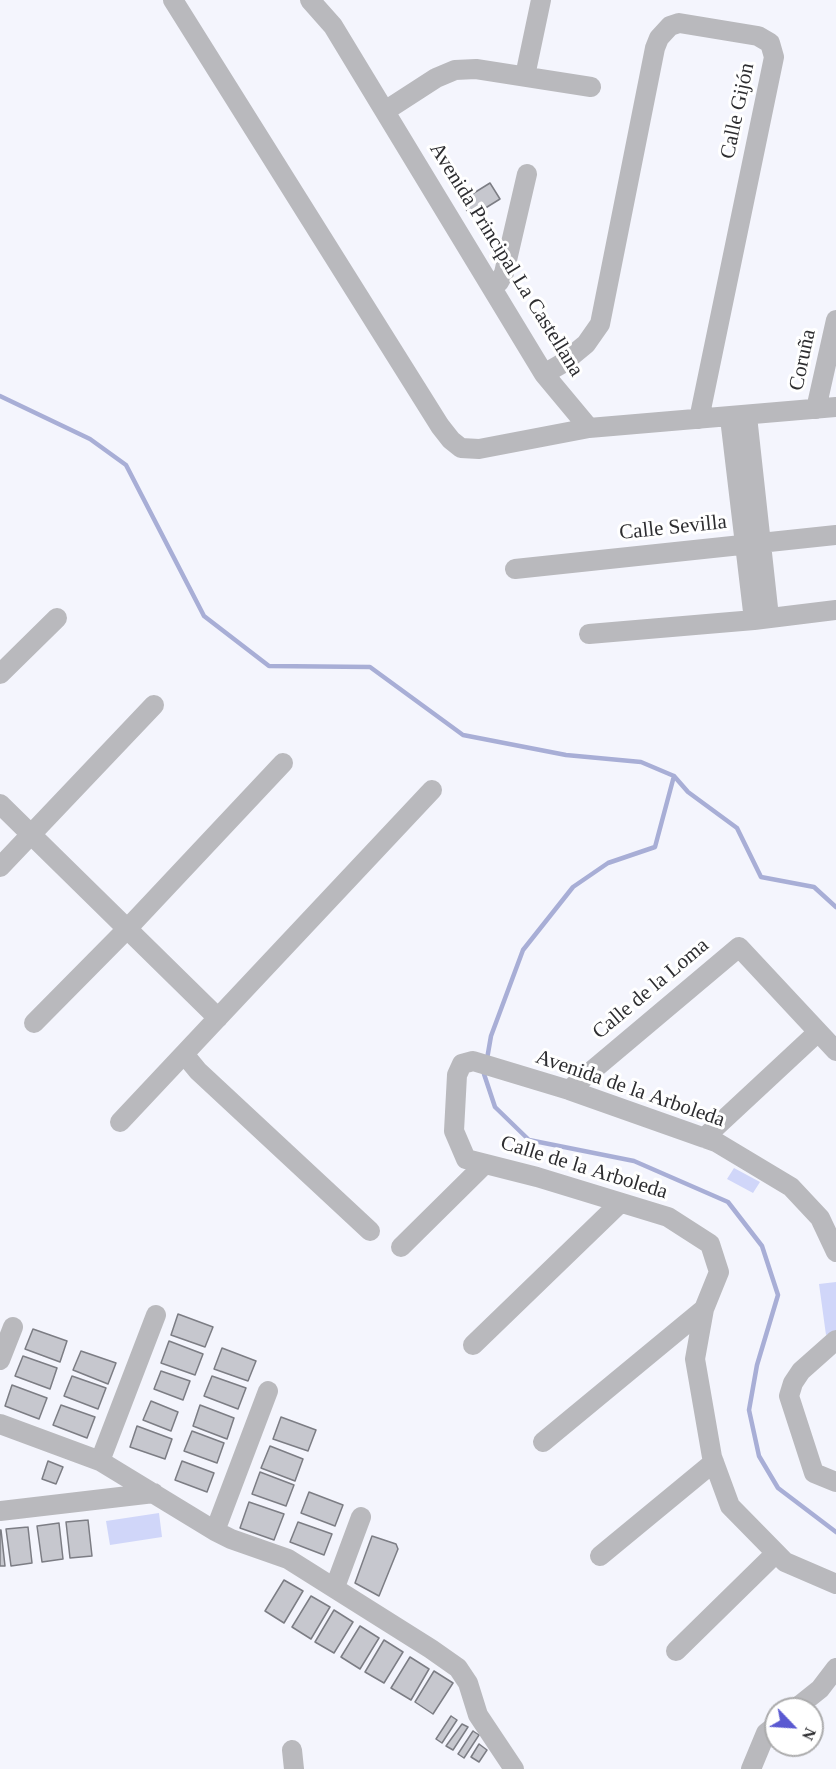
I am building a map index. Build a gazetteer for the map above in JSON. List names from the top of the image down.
{
  "streets": {
    "street": [
      "Calle Gijón",
      "Avenida Principal La Castellana",
      "Coruña",
      "Calle Sevilla",
      "Calle de la Loma",
      "Avenida de la Arboleda",
      "Calle de la Arboleda"
    ]
  },
  "crossings": [
    ["Calle Gijón", "Avenida Principal La Castellana"],
    ["Calle de la Loma", "Avenida de la Arboleda"],
    ["Avenida de la Arboleda", "Calle de la Arboleda"]
  ],
  "north": "bottom right"
}
